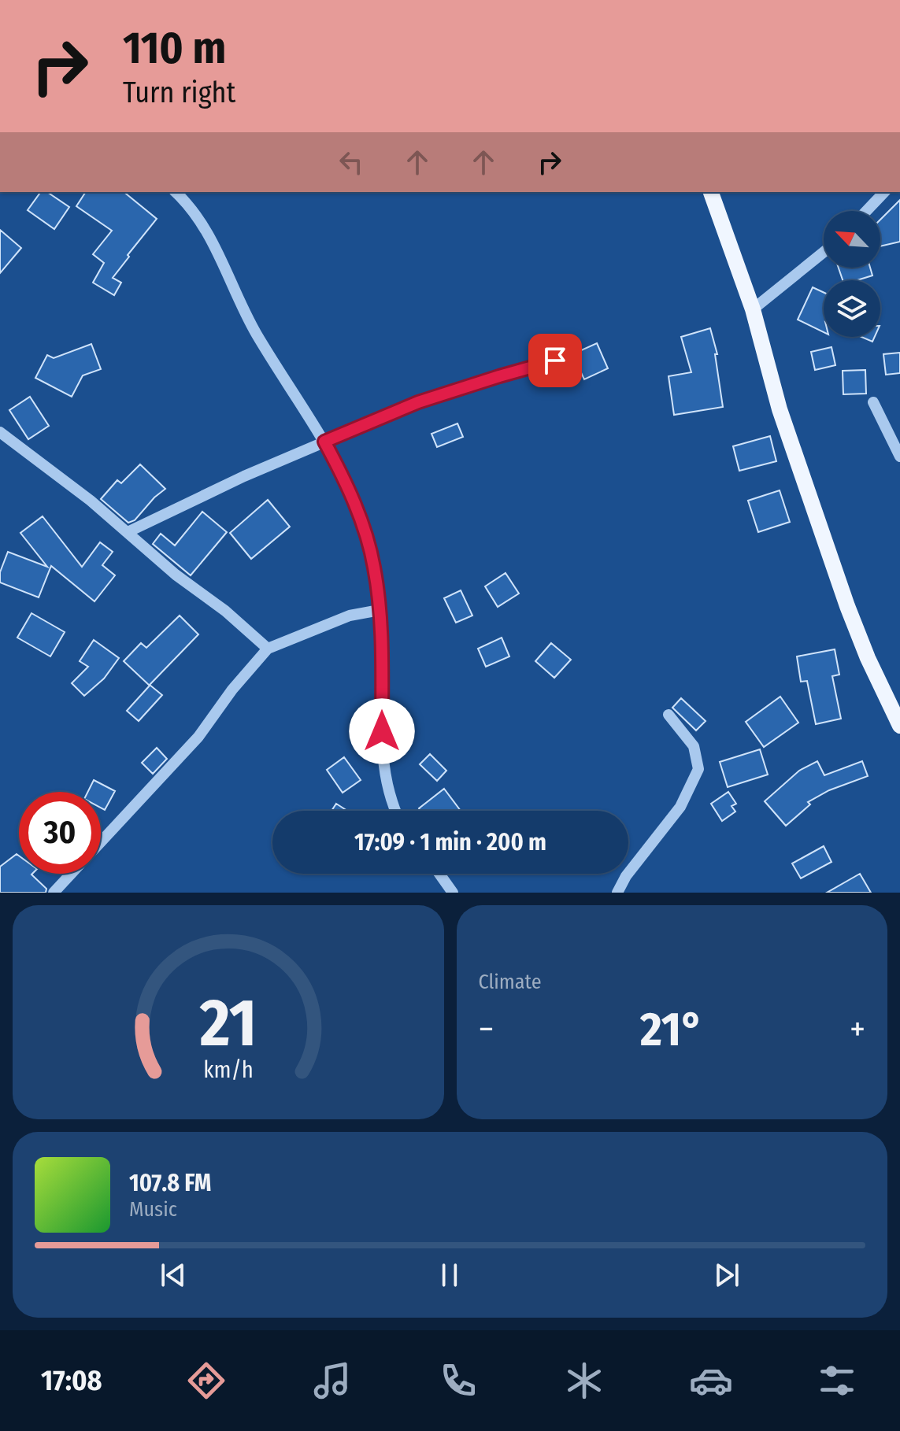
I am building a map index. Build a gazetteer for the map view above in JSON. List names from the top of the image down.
{
  "north": "top left",
  "page": {
    "turn": ["110 m", "Turn right"],
    "limit": "30",
    "trip": "17:09 · 1 min · 200 m",
    "tile": "Climate",
    "heat": ["−", "21°", "+"],
    "song": ["107.8 FM", "Music"],
    "tabs": "17:08",
    "gauge": ["21", "km/h"]
  }
}
